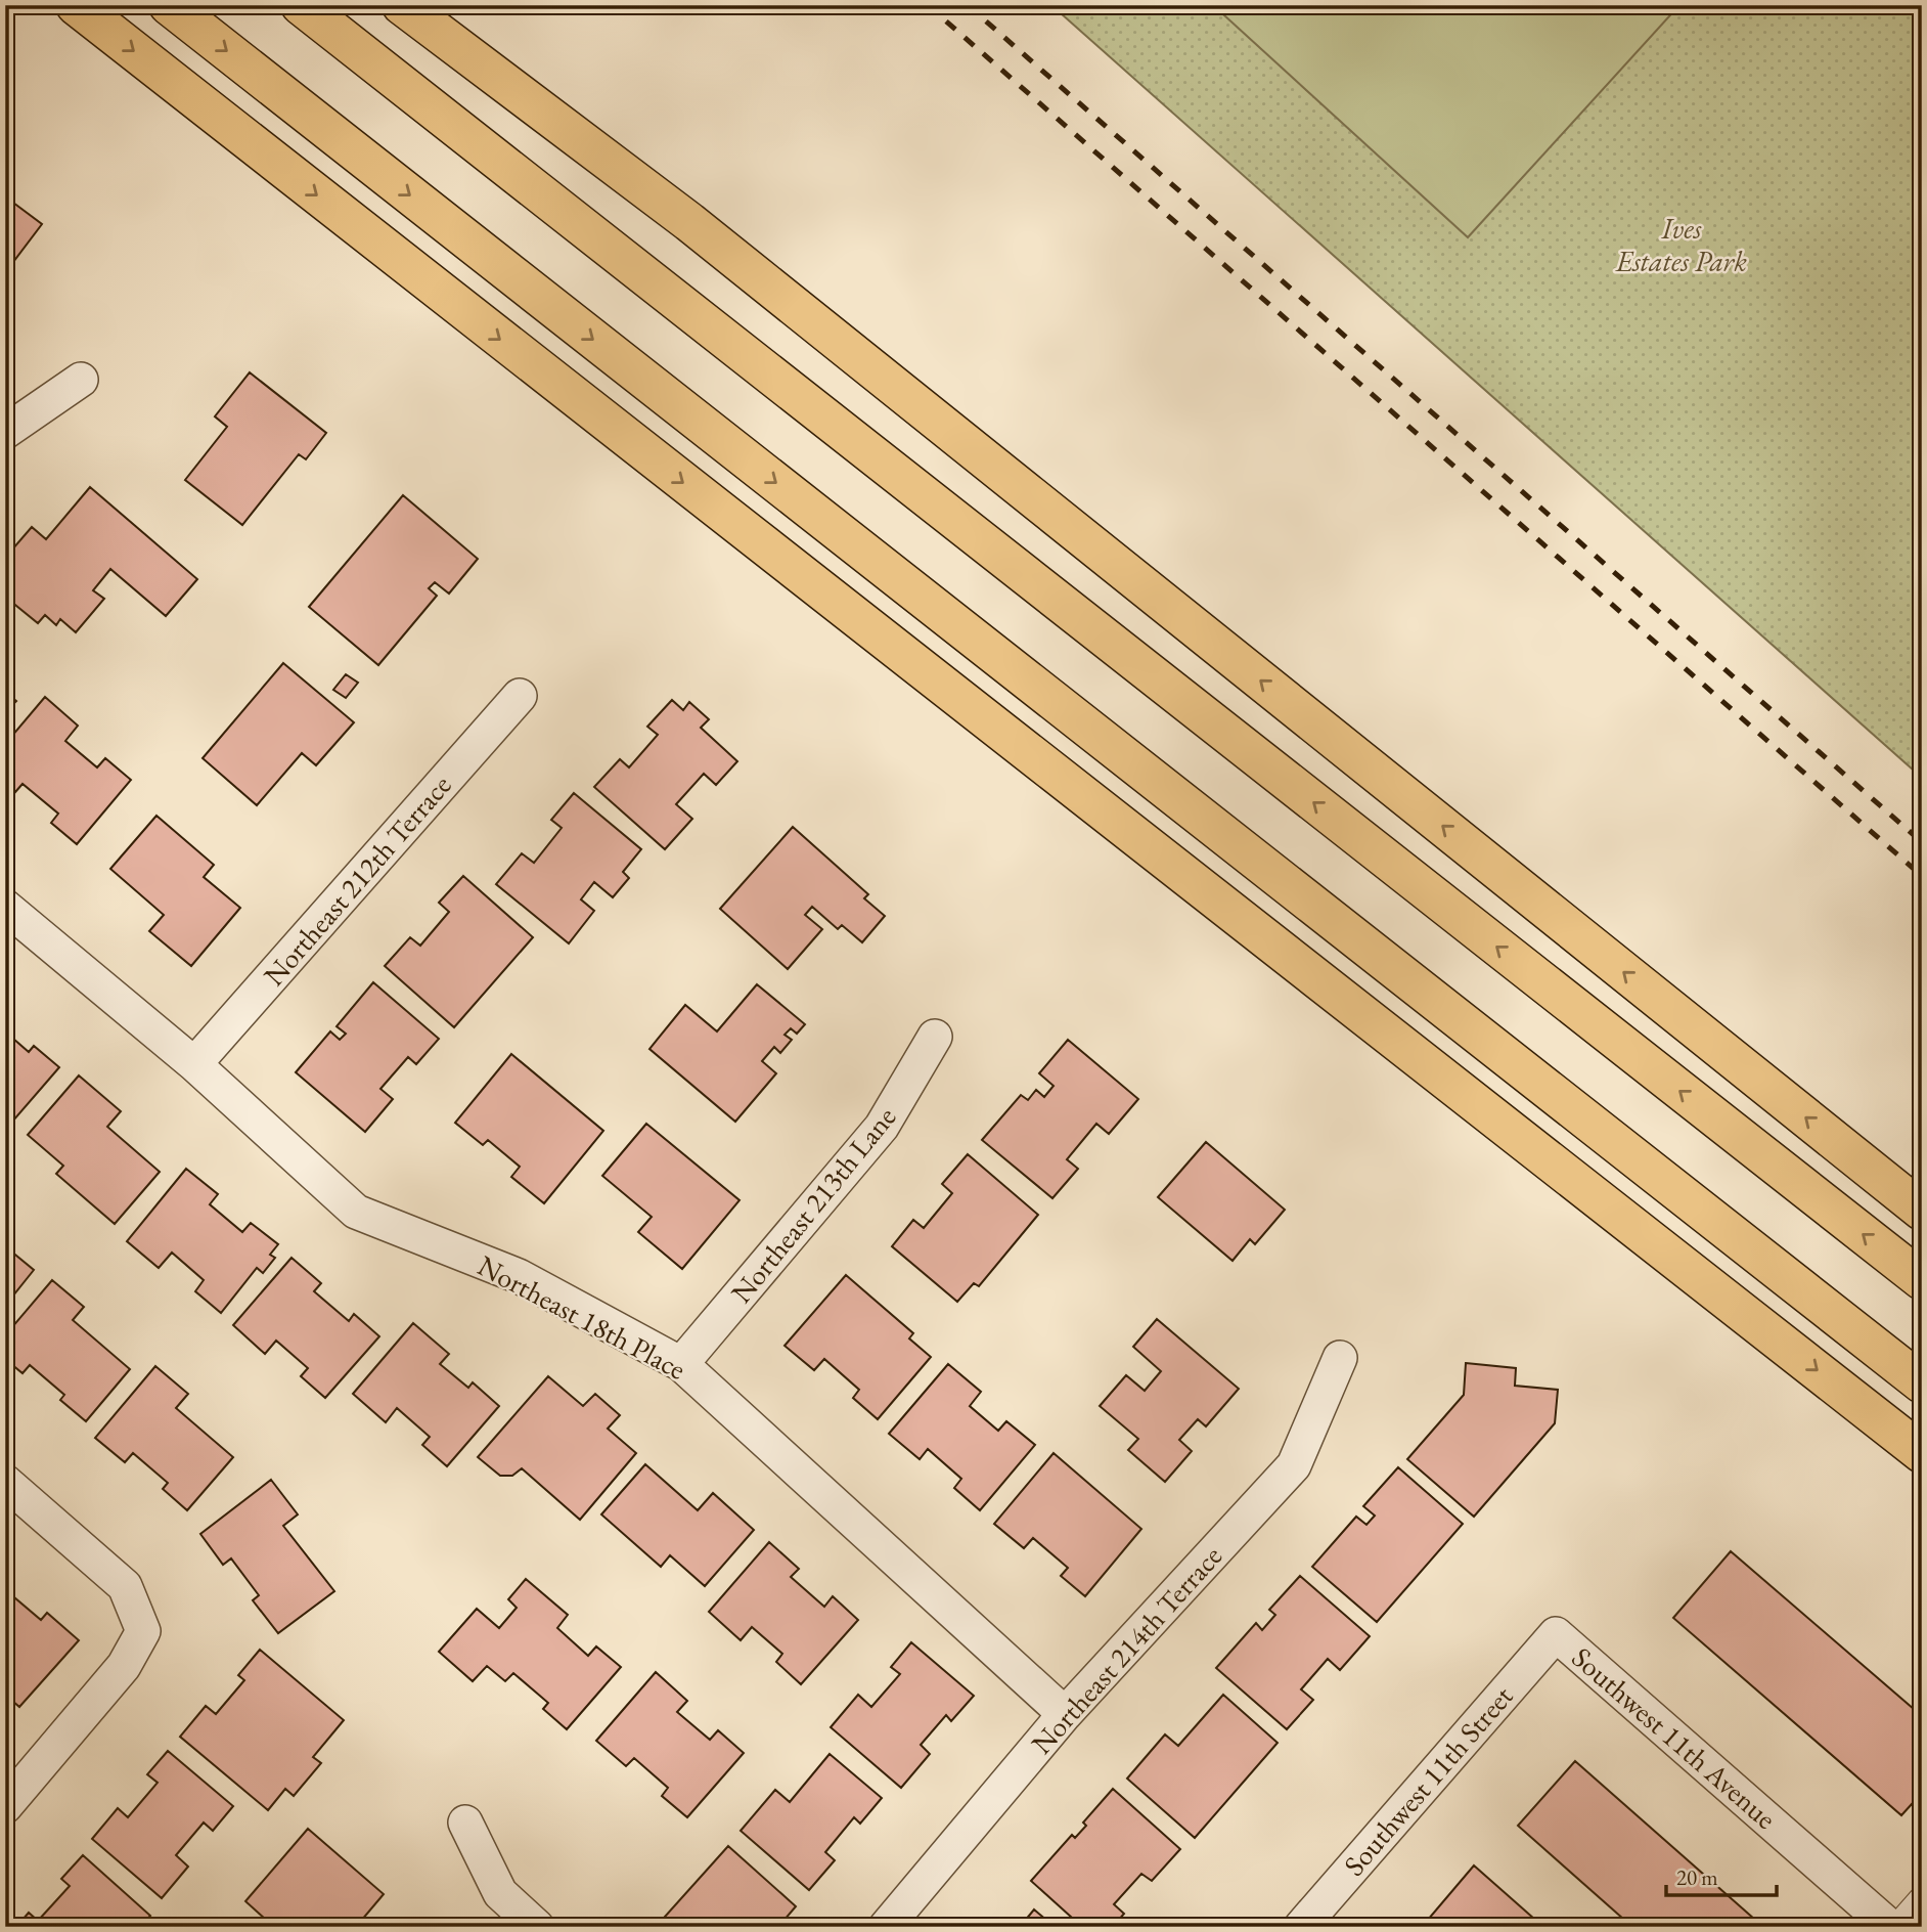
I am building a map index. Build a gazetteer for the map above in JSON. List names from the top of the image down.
{
  "streets": {
    "street": [
      "Northeast 212th Terrace",
      "Northeast 213th Lane",
      "Northeast 18th Place",
      "Northeast 214th Terrace",
      "Southwest 11th Avenue",
      "Southwest 11th Street"
    ]
  },
  "crossings": [
    ["Northeast 212th Terrace", "Northeast 18th Place"],
    ["Northeast 213th Lane", "Northeast 18th Place"],
    ["Northeast 18th Place", "Northeast 214th Terrace"],
    ["Southwest 11th Avenue", "Southwest 11th Street"]
  ],
  "parks": ["Ives Estates Park"],
  "scale_bar": "20 m"
}
